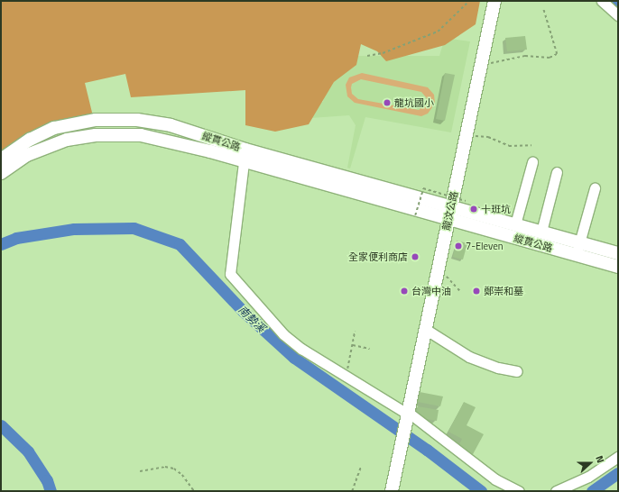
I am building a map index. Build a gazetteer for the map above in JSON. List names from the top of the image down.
{
  "streets": {
    "main road": ["縱貫公路", "龍汶公路"]
  },
  "crossings": [
    ["縱貫公路", "龍汶公路"]
  ],
  "water": ["南勢溪"],
  "places": [
    "龍坑國小",
    "十班坑",
    "7-Eleven",
    "全家便利商店",
    "台灣中油",
    "鄭崇和墓"
  ],
  "north": "right"
}
